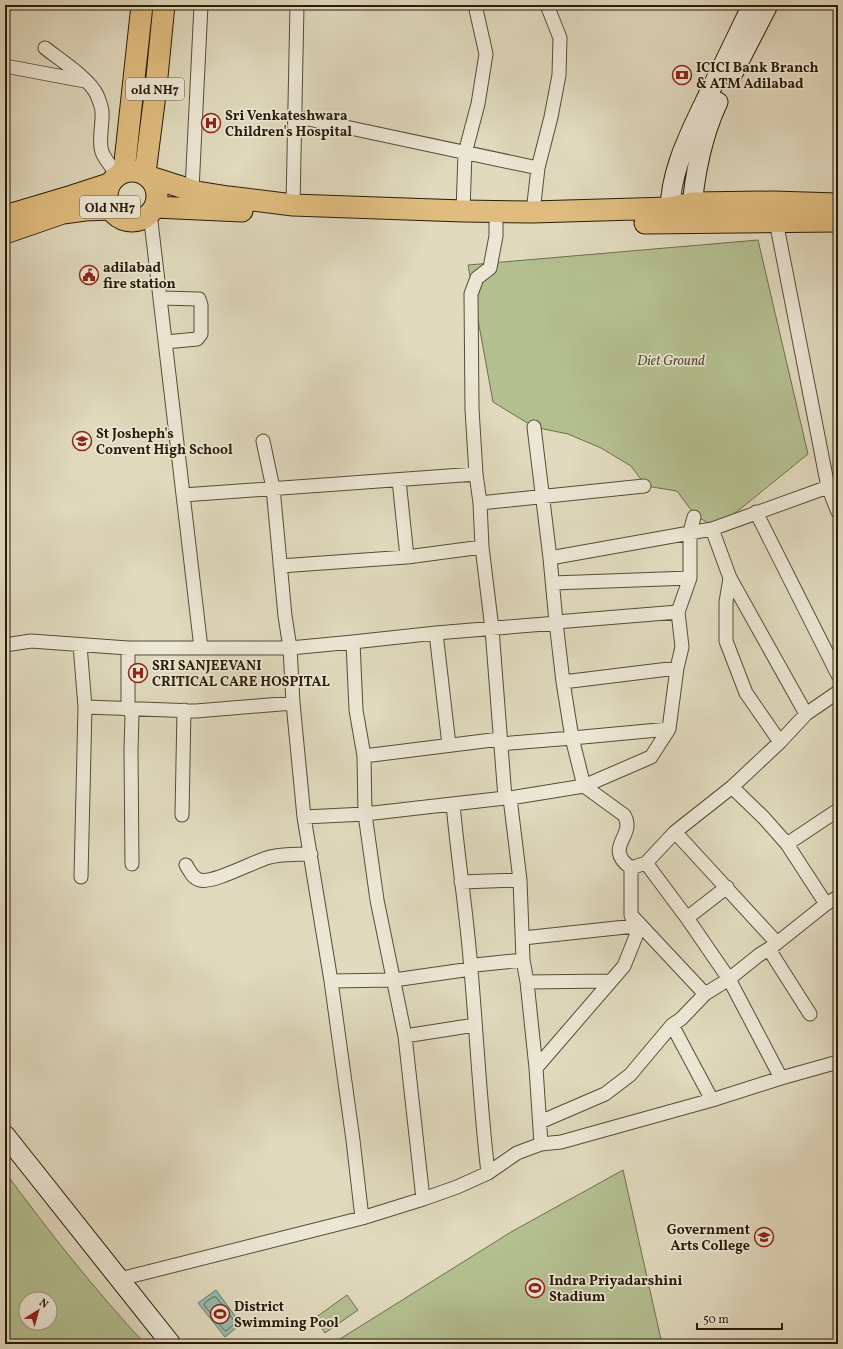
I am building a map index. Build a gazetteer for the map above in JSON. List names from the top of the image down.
{
  "streets": {
    "main road": ["old NH7", "Old NH7"]
  },
  "crossings": [
    ["old NH7", "Old NH7"]
  ],
  "parks": ["Diet Ground"],
  "places": {
    "bank": ["ICICI Bank Branch & ATM Adilabad"],
    "hospital": ["Sri Venkateshwara Children's Hospital", "SRI SANJEEVANI CRITICAL CARE HOSPITAL"],
    "public building": ["adilabad fire station"],
    "school or university": ["St Josheph's Convent High School", "Government Arts College"],
    "sports": ["Indra Priyadarshini Stadium", "District Swimming Pool"]
  },
  "scale_bar": "50 m",
  "north": "top right"
}
